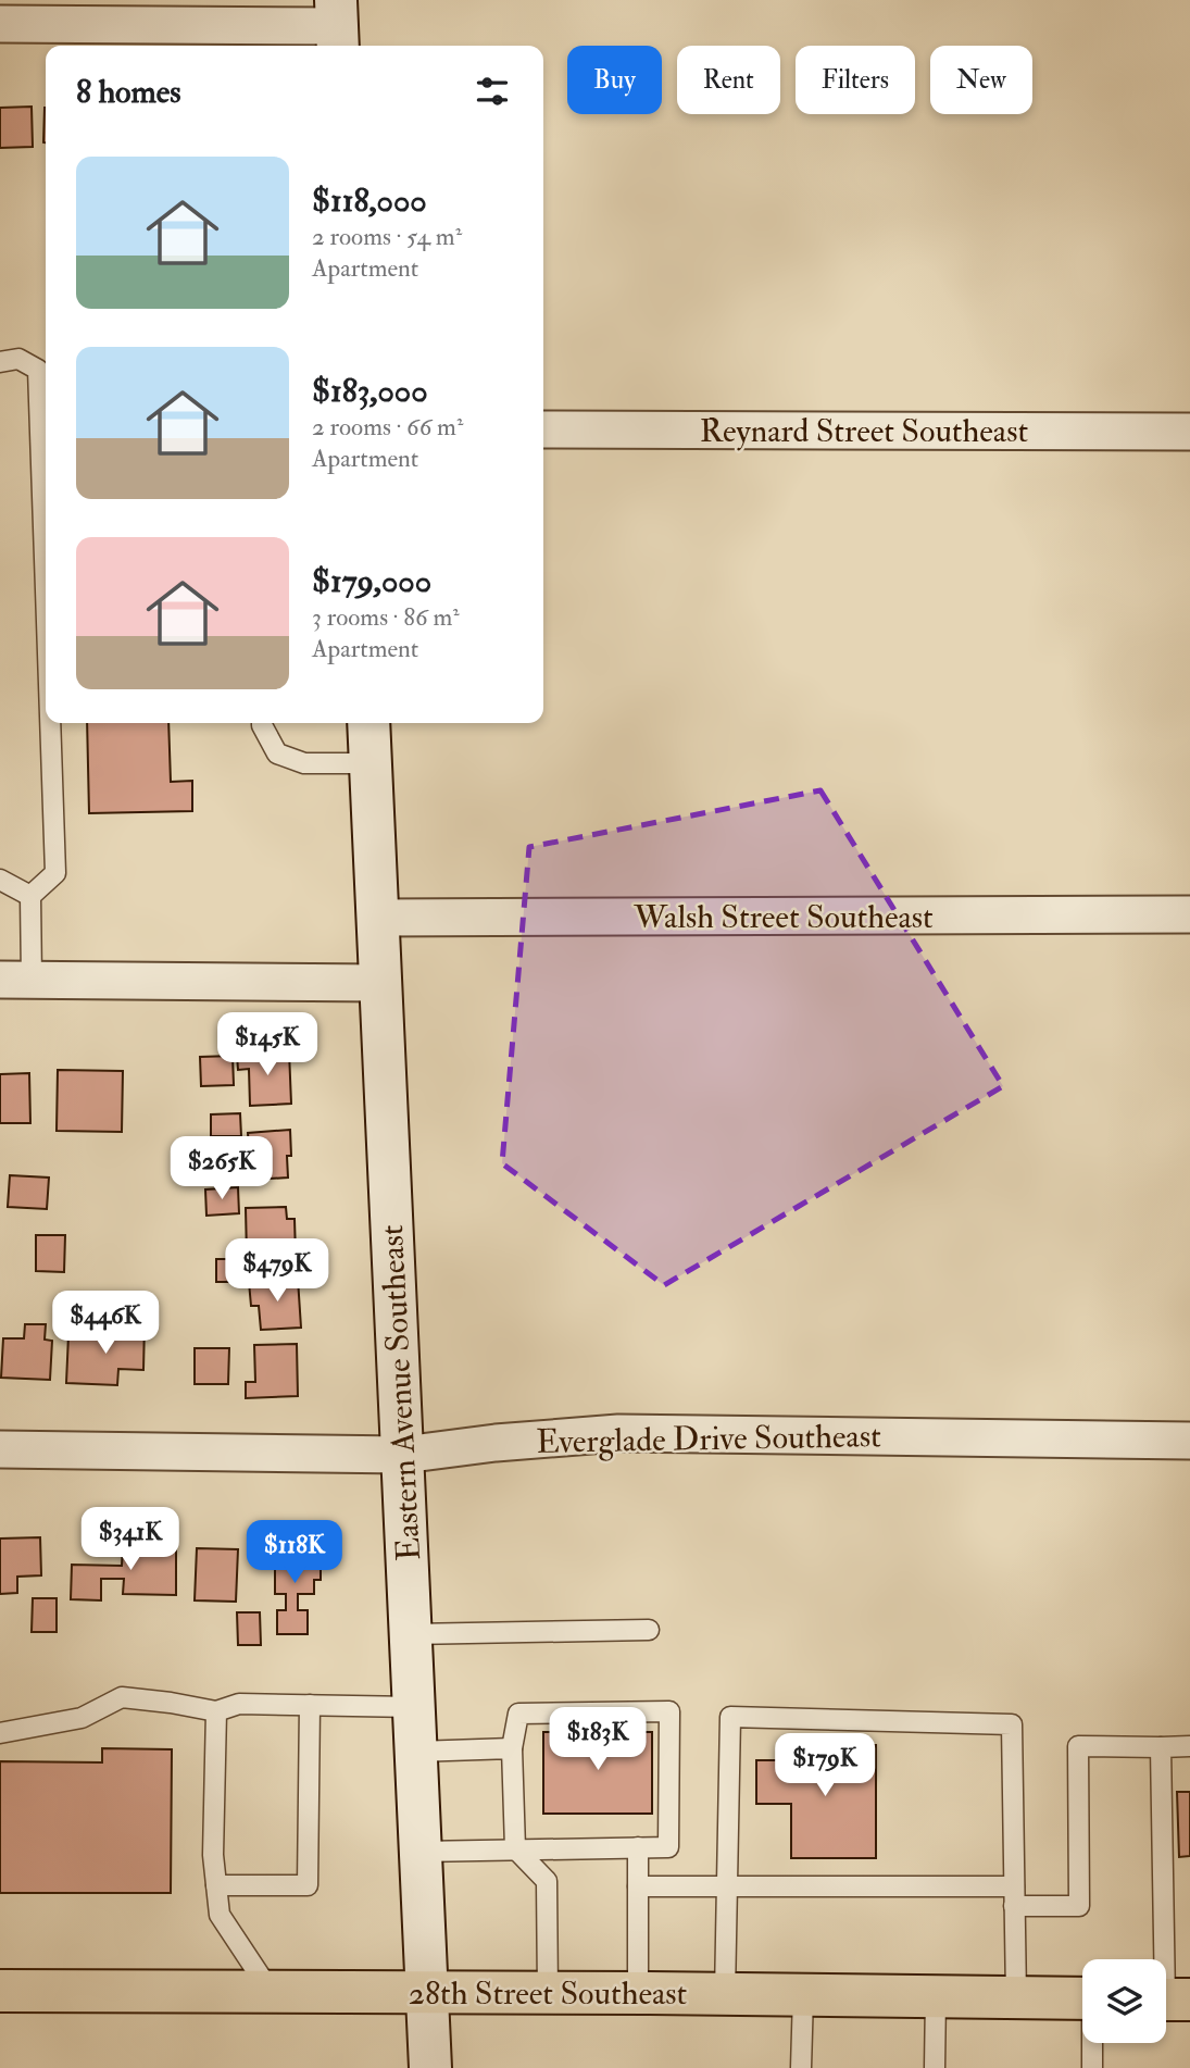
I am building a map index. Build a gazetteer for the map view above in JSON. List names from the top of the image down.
{
  "streets": {
    "main road": ["Eastern Avenue Southeast", "28th Street Southeast"],
    "street": ["Reynard Street Southeast", "Walsh Street Southeast", "Everglade Drive Southeast"]
  },
  "crossings": [
    ["Walsh Street Southeast", "Eastern Avenue Southeast"],
    ["Eastern Avenue Southeast", "Everglade Drive Southeast"],
    ["Eastern Avenue Southeast", "28th Street Southeast"]
  ],
  "page": {
    "chip": [
      "Buy",
      "Rent",
      "Filters",
      "New"
    ],
    "heading": "8 homes",
    "list": [
      {
        "name": "$118,000",
        "note": "2 rooms · 54 m² · Apartment"
      },
      {
        "name": "$183,000",
        "note": "2 rooms · 66 m² · Apartment"
      },
      {
        "name": "$179,000",
        "note": "3 rooms · 86 m² · Apartment"
      }
    ],
    "price": [
      "$145K",
      "$265K",
      "$479K",
      "$446K",
      "$341K",
      "$118K",
      "$183K",
      "$179K"
    ]
  }
}
